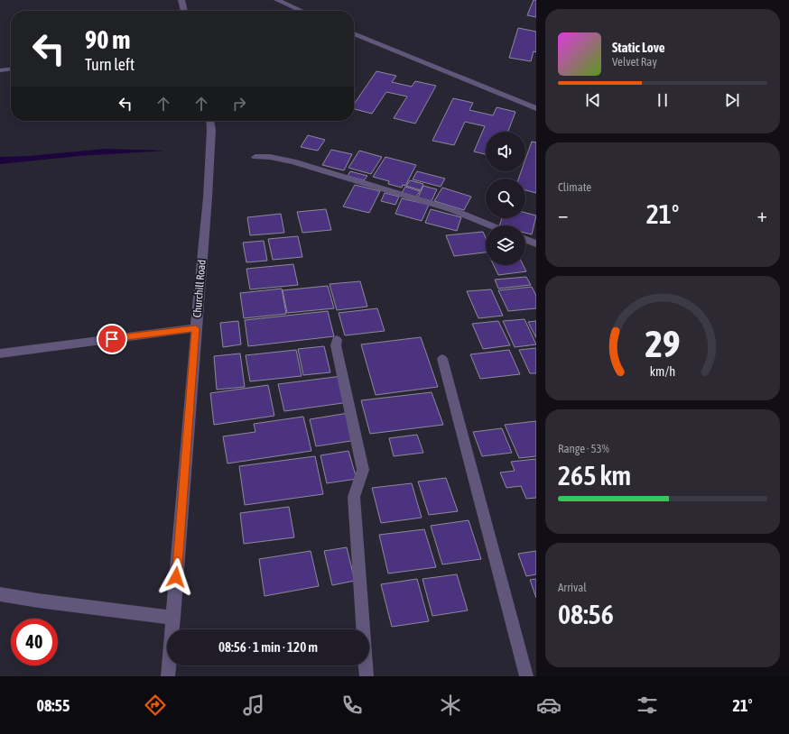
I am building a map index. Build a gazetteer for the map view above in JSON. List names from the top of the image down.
{
  "streets": {
    "street": ["Churchill Road"]
  },
  "page": {
    "turn": ["90 m", "Turn left"],
    "song": ["Static Love", "Velvet Ray"],
    "tile": [
      "Climate",
      ["Range · 53%", "265 km"],
      ["Arrival", "08:56"]
    ],
    "heat": ["−", "21°", "+"],
    "limit": "40",
    "trip": "08:56 · 1 min · 120 m",
    "tabs": ["08:55", "21°"],
    "gauge": ["29", "km/h"]
  }
}
